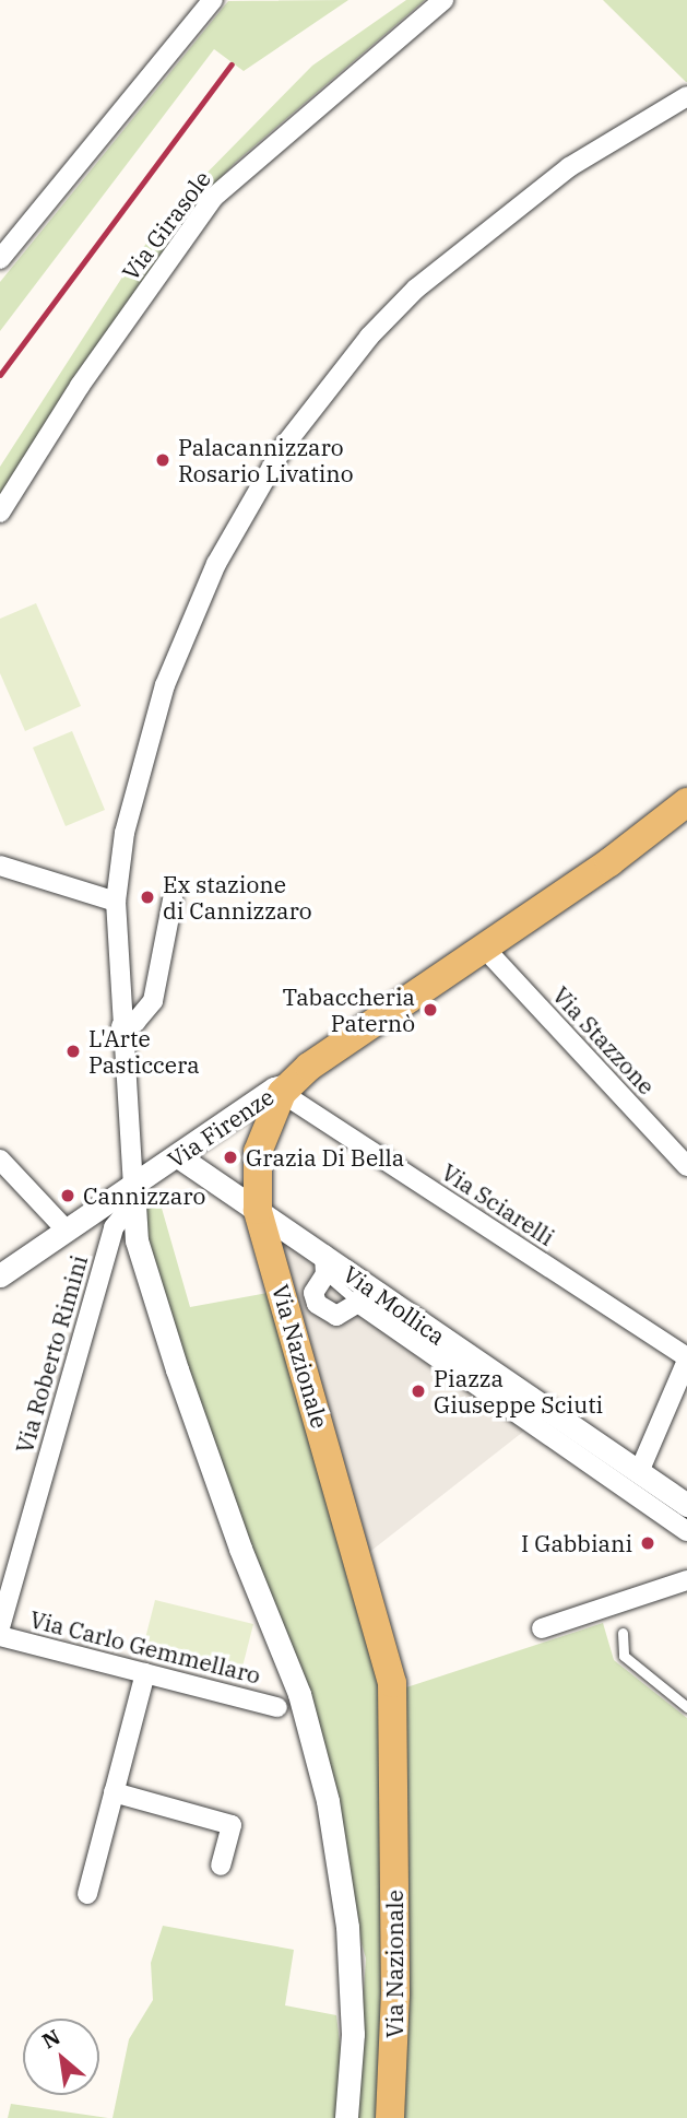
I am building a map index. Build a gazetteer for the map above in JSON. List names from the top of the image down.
{
  "streets": {
    "main road": ["Via Nazionale"],
    "street": [
      "Via Girasole",
      "Via Stazzone",
      "Via Firenze",
      "Via Sciarelli",
      "Via Mollica",
      "Via Roberto Rimini",
      "Via Carlo Gemmellaro"
    ]
  },
  "crossings": [
    ["Via Firenze", "Via Sciarelli"],
    ["Via Firenze", "Via Mollica"],
    ["Via Firenze", "Via Nazionale"],
    ["Via Sciarelli", "Via Nazionale"],
    ["Via Mollica", "Via Nazionale"]
  ],
  "places": [
    "Palacannizzaro Rosario Livatino",
    "Ex stazione di Cannizzaro",
    "Tabaccheria Paternò",
    "L'Arte Pasticcera",
    "Grazia Di Bella",
    "Cannizzaro",
    "Piazza Giuseppe Sciuti",
    "I Gabbiani"
  ],
  "north": "top left"
}
